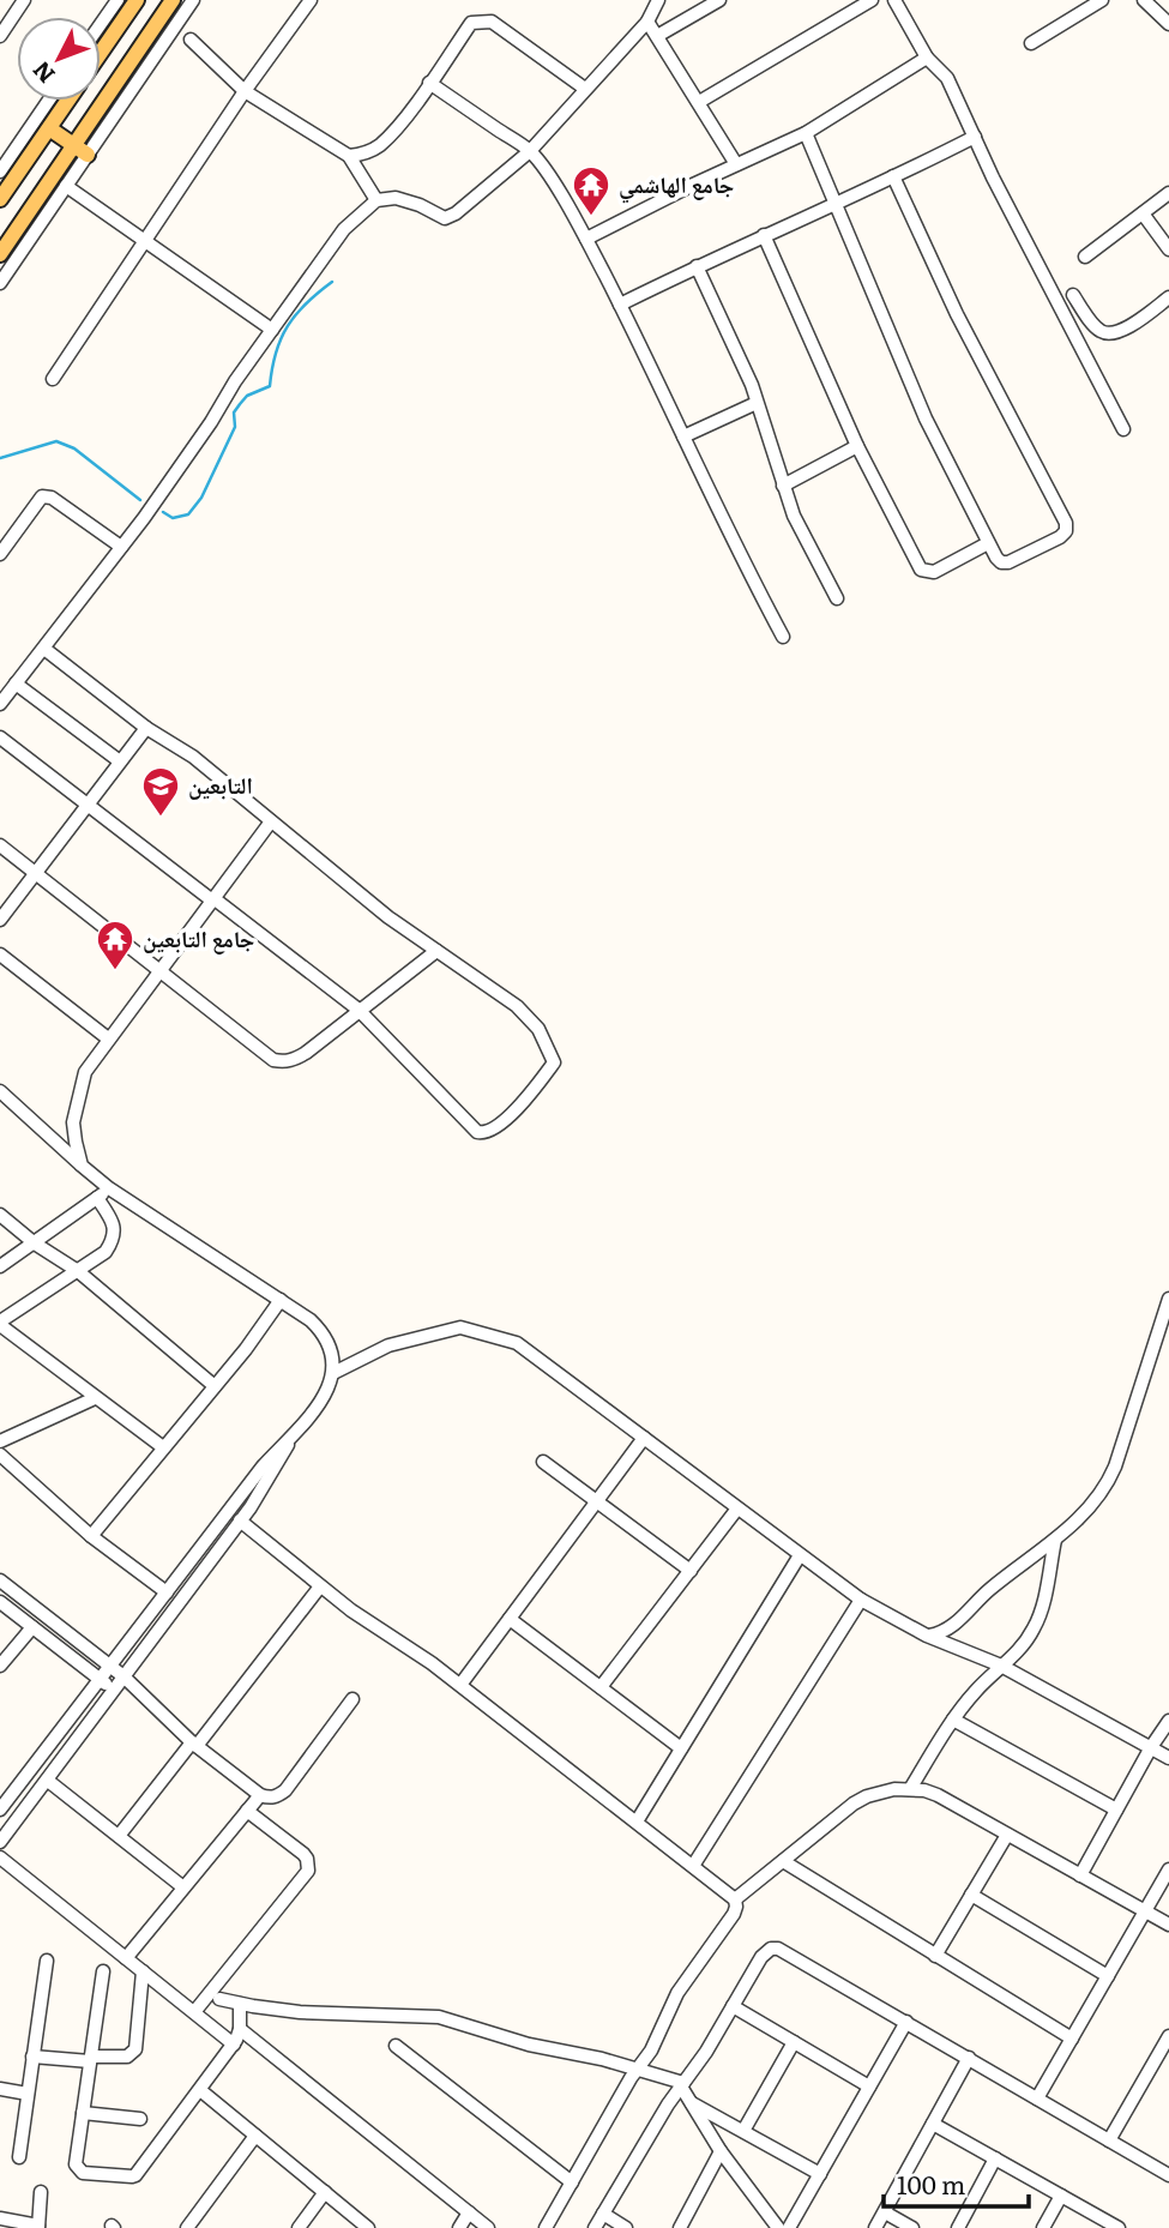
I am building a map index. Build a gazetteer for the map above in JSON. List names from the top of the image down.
{
  "places": {
    "temple": ["جامع الهاشمي", "جامع التابعين"],
    "school or university": ["التابعين"]
  },
  "scale_bar": "100 m",
  "north": "bottom left"
}
